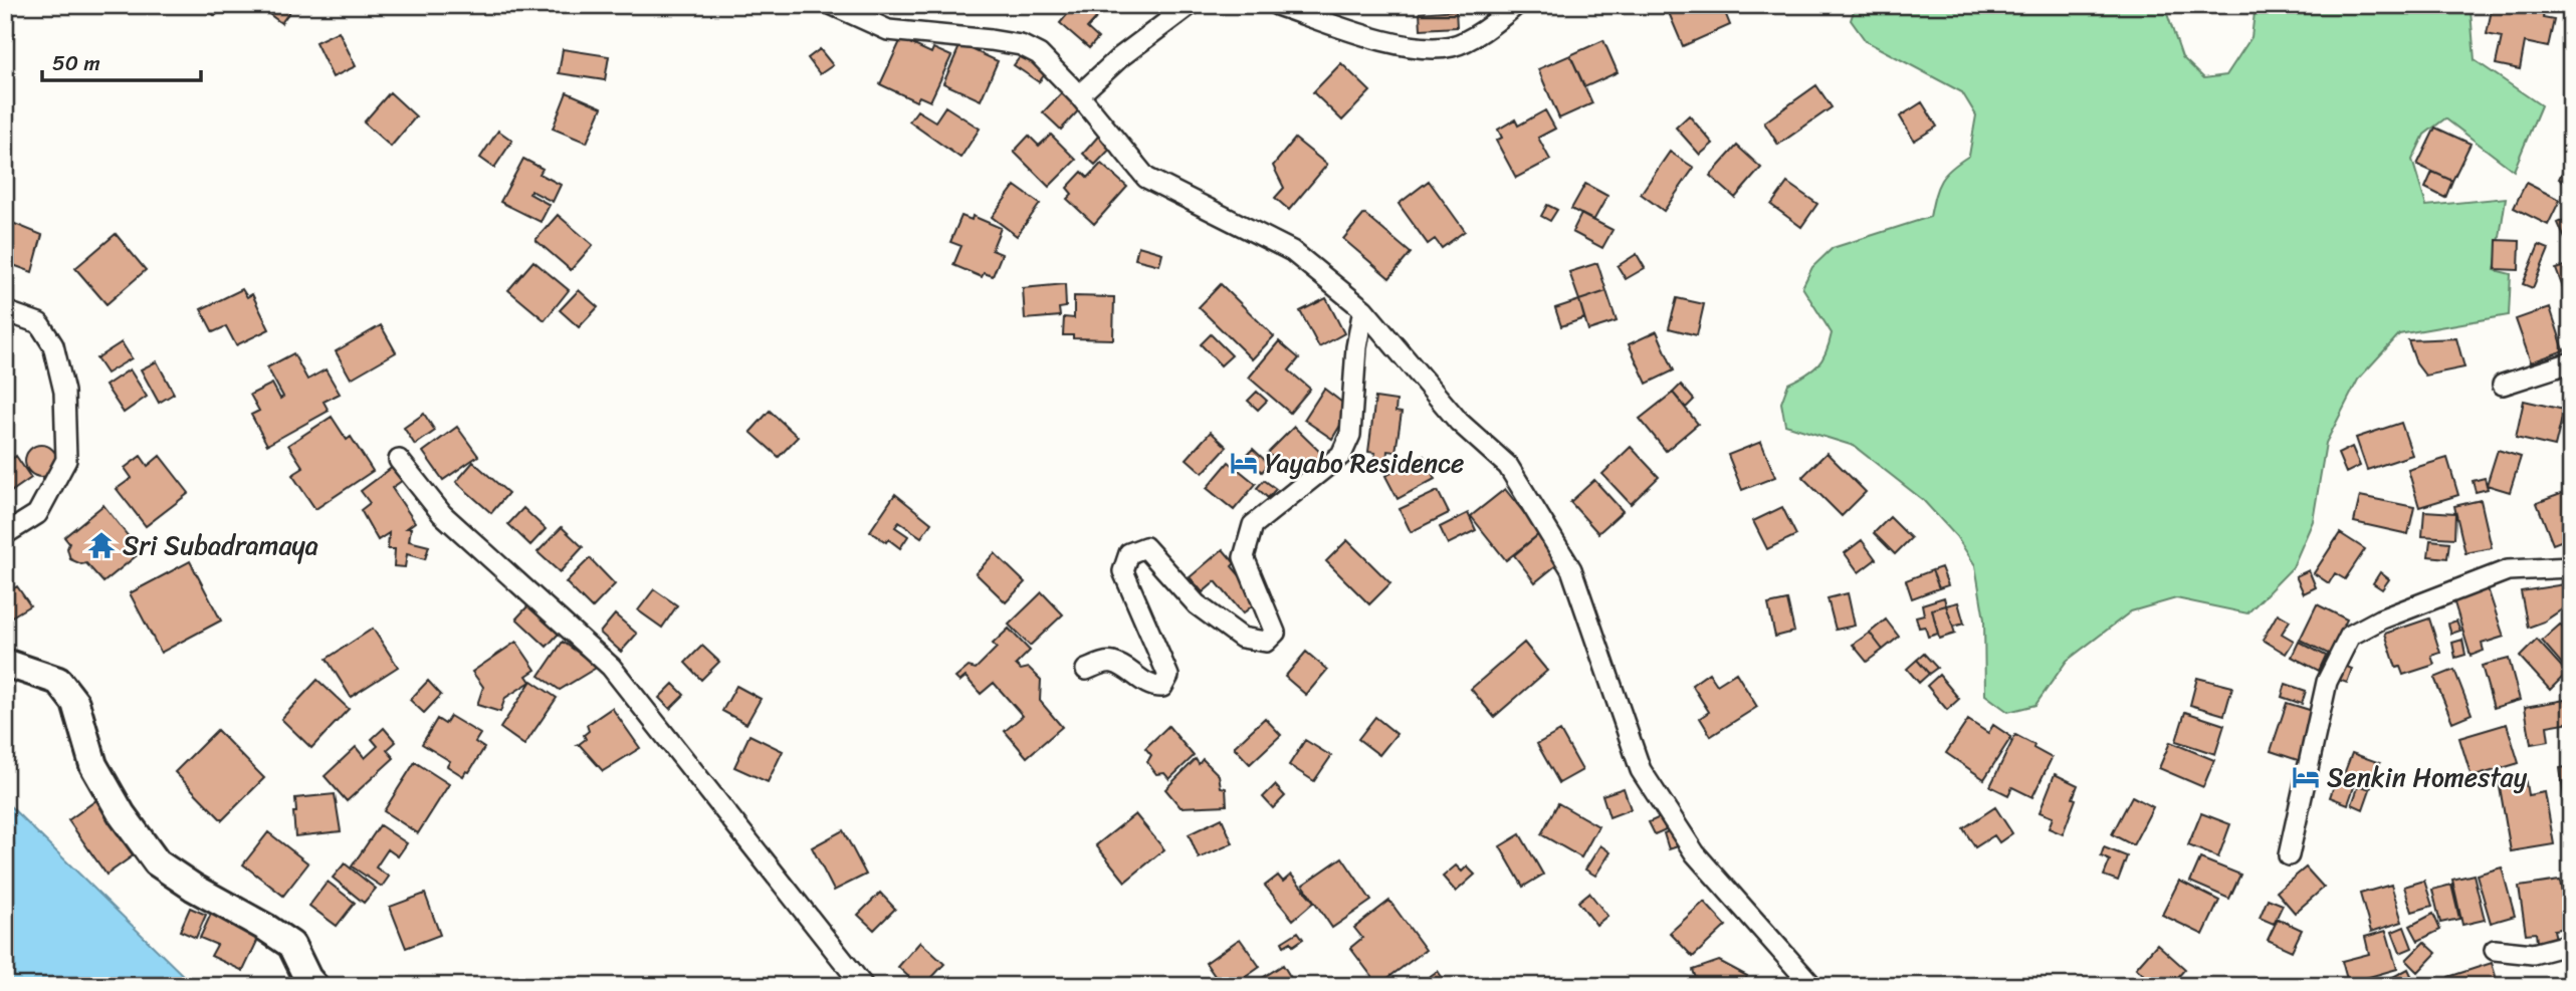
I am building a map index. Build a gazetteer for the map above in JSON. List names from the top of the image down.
{
  "places": {
    "hotel": ["Yayabo Residence", "Senkin Homestay"],
    "temple": ["Sri Subadramaya"]
  },
  "scale_bar": "50 m"
}
